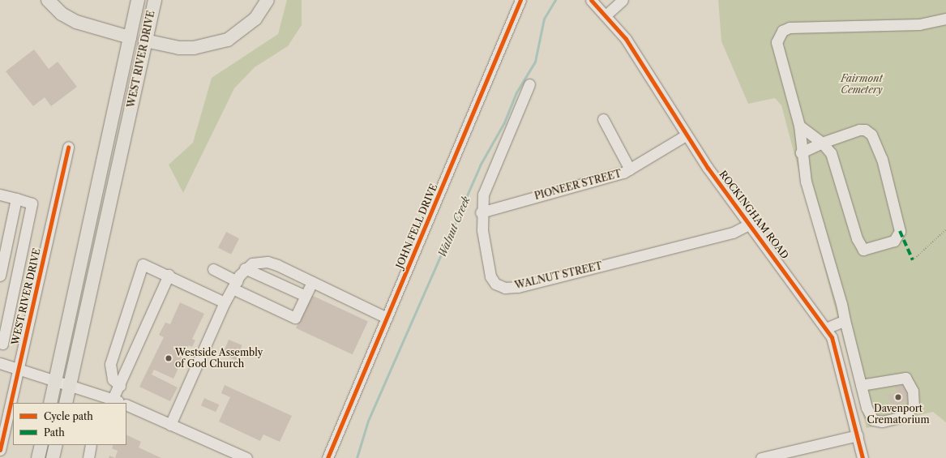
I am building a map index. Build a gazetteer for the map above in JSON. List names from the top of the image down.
{
  "streets": {
    "main road": ["WEST RIVER DRIVE"],
    "street": [
      "PIONEER STREET",
      "ROCKINGHAM ROAD",
      "JOHN FELL DRIVE",
      "WALNUT STREET"
    ]
  },
  "crossings": [
    ["PIONEER STREET", "ROCKINGHAM ROAD"],
    ["PIONEER STREET", "WALNUT STREET"],
    ["ROCKINGHAM ROAD", "WALNUT STREET"]
  ],
  "water": ["Walnut Creek"],
  "parks": ["Fairmont Cemetery"],
  "places": ["Westside Assembly of God Church", "Davenport Crematorium"],
  "legend": ["Cycle path", "Path"]
}
